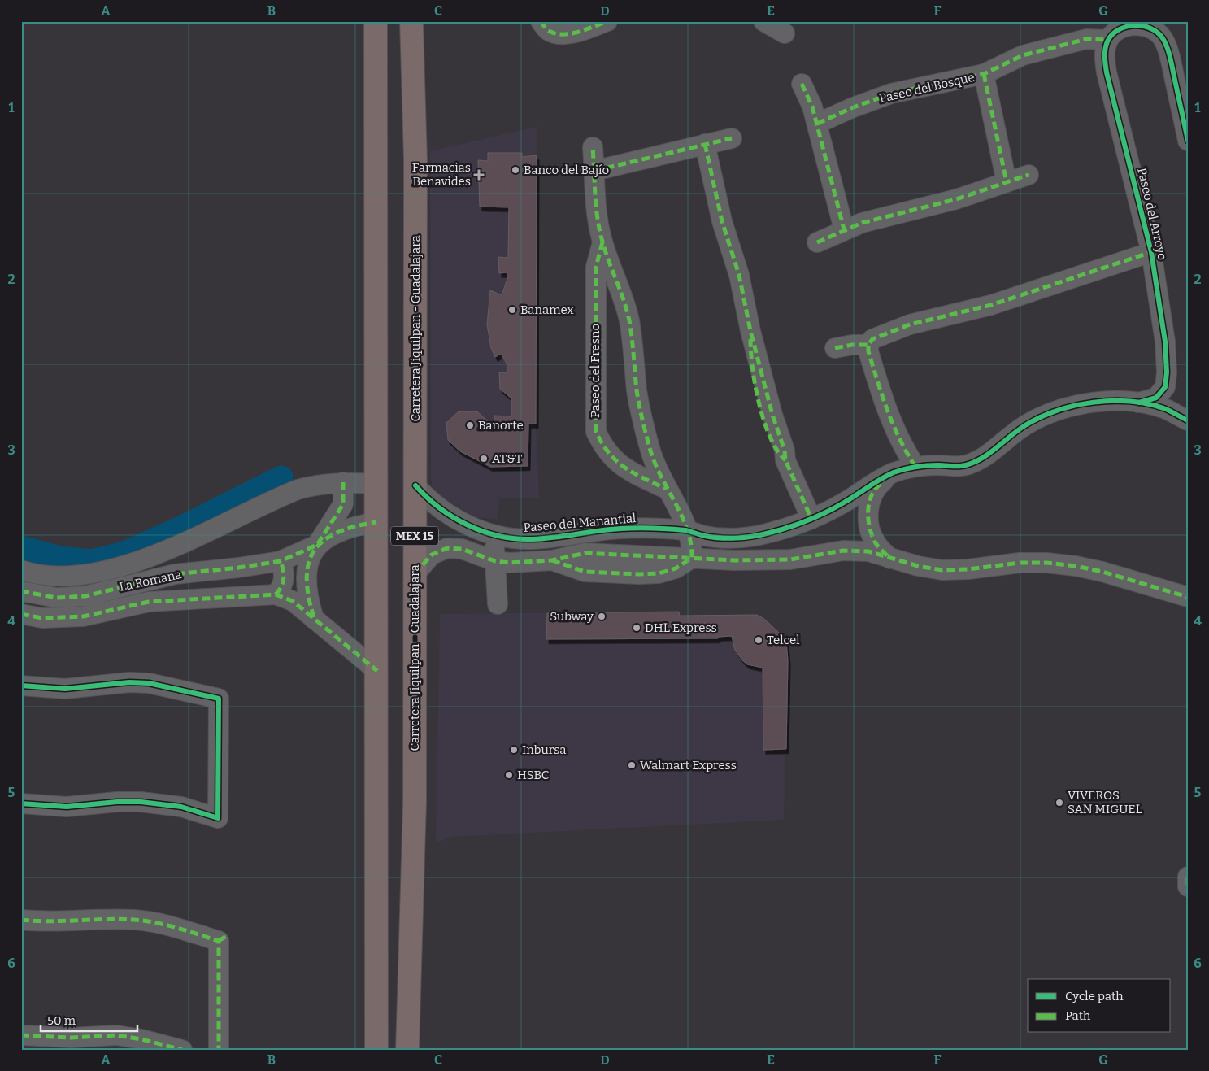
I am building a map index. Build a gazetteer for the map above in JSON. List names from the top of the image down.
{
  "streets": {
    "highway": ["Carretera Jiquilpan - Guadalajara", "MEX 15"],
    "street": [
      "Paseo del Bosque",
      "Paseo del Arroyo",
      "Paseo del Fresno",
      "Paseo del Manantial",
      "La Romana"
    ]
  },
  "crossings": [
    ["Paseo del Bosque", "Paseo del Arroyo"],
    ["Paseo del Arroyo", "Paseo del Manantial"],
    ["Carretera Jiquilpan - Guadalajara", "Paseo del Manantial"],
    ["Paseo del Fresno", "Paseo del Manantial"],
    ["MEX 15", "La Romana"]
  ],
  "places": {
    "other": [
      "Banco del Bajío",
      "Banamex",
      "Banorte",
      "AT&T",
      "Subway",
      "DHL Express",
      "Telcel",
      "Inbursa",
      "Walmart Express",
      "HSBC",
      "VIVEROS SAN MIGUEL"
    ],
    "health": ["Farmacias Benavides"]
  },
  "legend": ["Cycle path", "Path"],
  "scale_bar": "50 m",
  "grid": {
    "columns": [
      "A",
      "B",
      "C",
      "D",
      "E",
      "F",
      "G"
    ],
    "rows": [
      "1",
      "2",
      "3",
      "4",
      "5",
      "6"
    ]
  }
}
